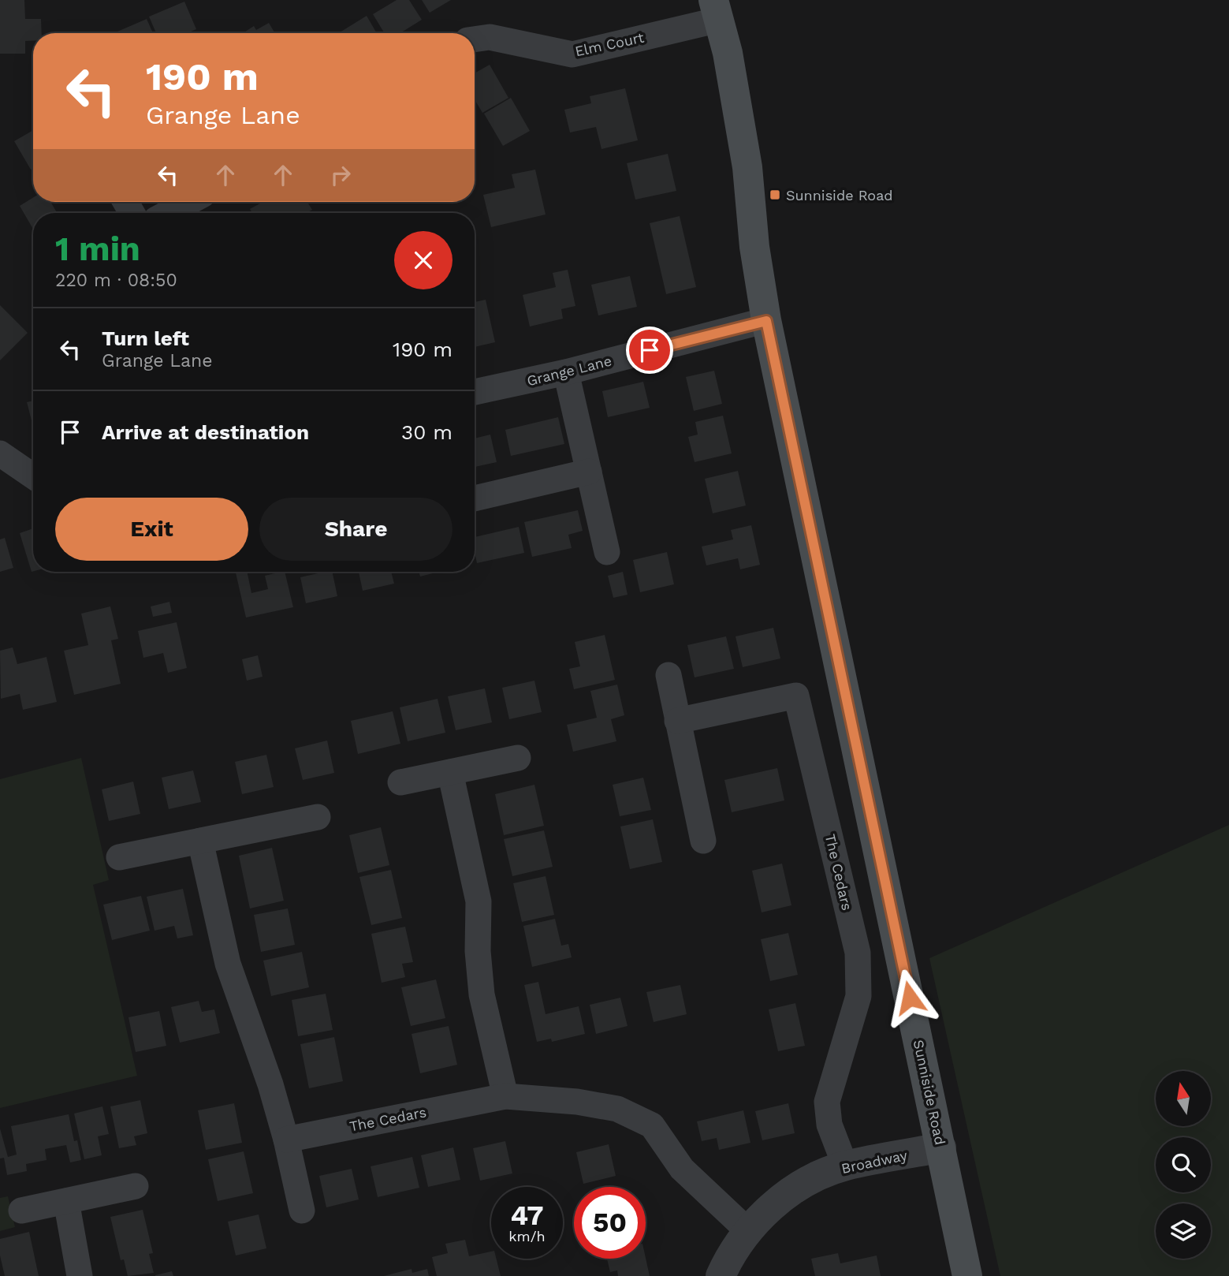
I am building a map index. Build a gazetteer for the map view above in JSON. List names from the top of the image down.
{
  "streets": {
    "main road": ["Sunniside Road"],
    "street": [
      "Elm Court",
      "Grange Lane",
      "The Cedars",
      "Broadway"
    ]
  },
  "crossings": [
    ["Elm Court", "Sunniside Road"],
    ["Grange Lane", "Sunniside Road"],
    ["The Cedars", "Broadway"],
    ["Sunniside Road", "Broadway"]
  ],
  "places": {
    "transit": ["Sunniside Road"]
  },
  "north": "top",
  "page": {
    "turn": ["190 m", "Grange Lane"],
    "heading": ["1 min", "220 m · 08:50"],
    "list": [
      {
        "name": "Turn left",
        "note": "Grange Lane",
        "value": "190 m"
      },
      {
        "name": "Arrive at destination",
        "value": "30 m"
      }
    ],
    "buttons": ["Exit", "Share"],
    "speed": "47 km/h",
    "limit": "50"
  }
}
